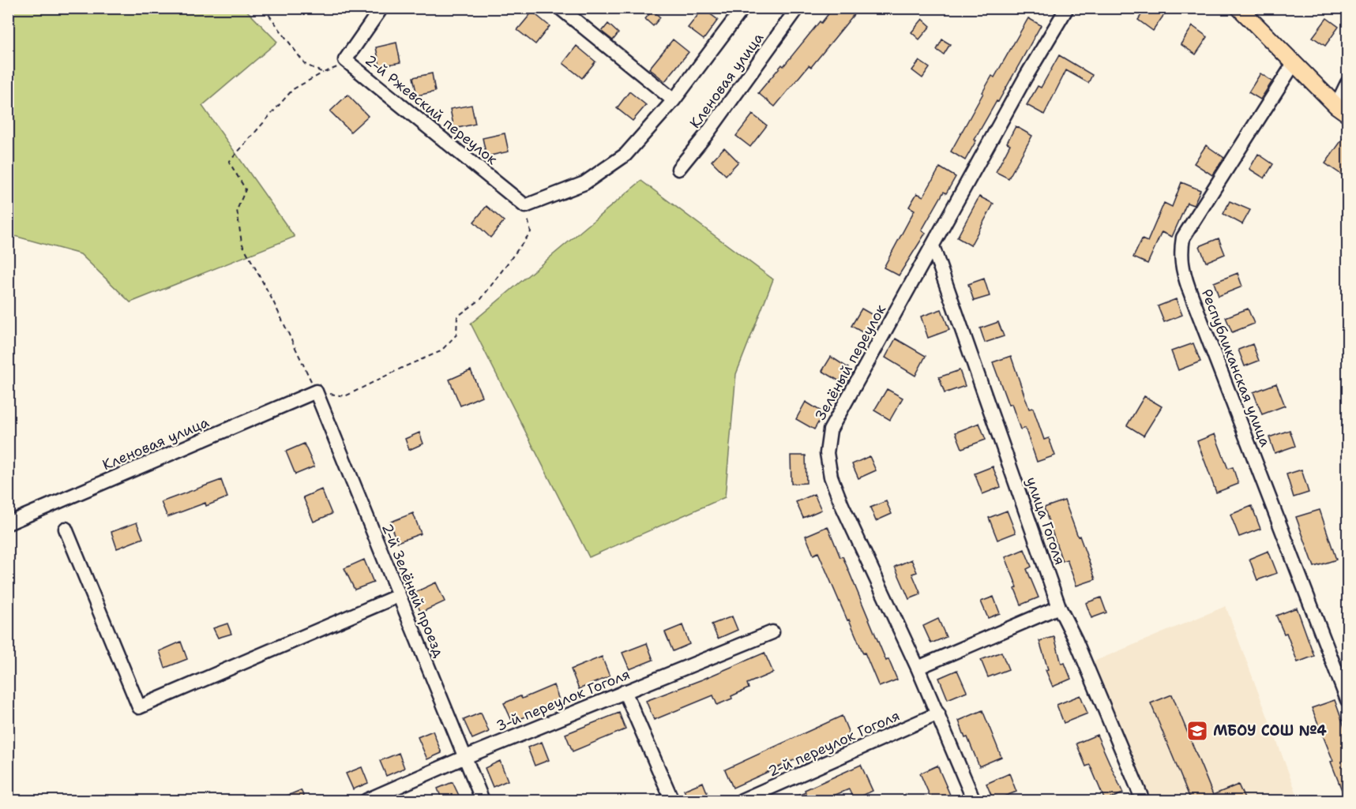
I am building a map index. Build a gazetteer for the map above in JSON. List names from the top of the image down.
{
  "streets": {
    "street": [
      "Кленовая улица",
      "2-й Ржевский переулок",
      "Зелёный переулок",
      "Республиканская улица",
      "улица Гоголя",
      "2-й Зелёный проезд",
      "3-й переулок Гоголя",
      "2-й переулок Гоголя"
    ]
  },
  "crossings": [
    ["Кленовая улица", "2-й Зелёный проезд"],
    ["Зелёный переулок", "улица Гоголя"],
    ["Зелёный переулок", "2-й переулок Гоголя"],
    ["2-й Зелёный проезд", "3-й переулок Гоголя"]
  ],
  "places": {
    "school or university": ["МБОУ СОШ №4"]
  }
}
